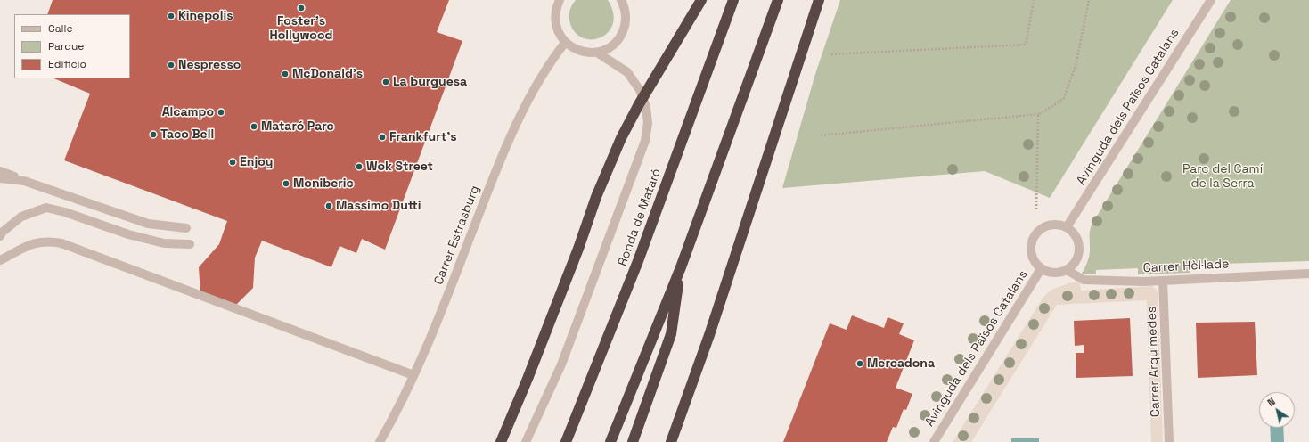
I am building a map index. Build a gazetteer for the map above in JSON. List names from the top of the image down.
{
  "streets": {
    "highway": ["Ronda de Mataró"],
    "street": [
      "Avinguda dels Països Catalans",
      "Carrer Estrasburg",
      "Carrer Hèl·lade",
      "Carrer Arquímedes"
    ]
  },
  "crossings": [
    ["Avinguda dels Països Catalans", "Carrer Hèl·lade"],
    ["Carrer Hèl·lade", "Carrer Arquímedes"]
  ],
  "parks": ["Parc del Camí de la Serra"],
  "places": [
    "Foster's Hollywood",
    "Kinepolis",
    "Nespresso",
    "McDonald's",
    "La burguesa",
    "Alcampo",
    "Mataró Parc",
    "Taco Bell",
    "Frankfurt's",
    "Enjoy",
    "Wok Street",
    "Moniberic",
    "Massimo Dutti",
    "Mercadona"
  ],
  "legend": ["Calle", "Parque", "Edificio"],
  "north": "top left"
}
